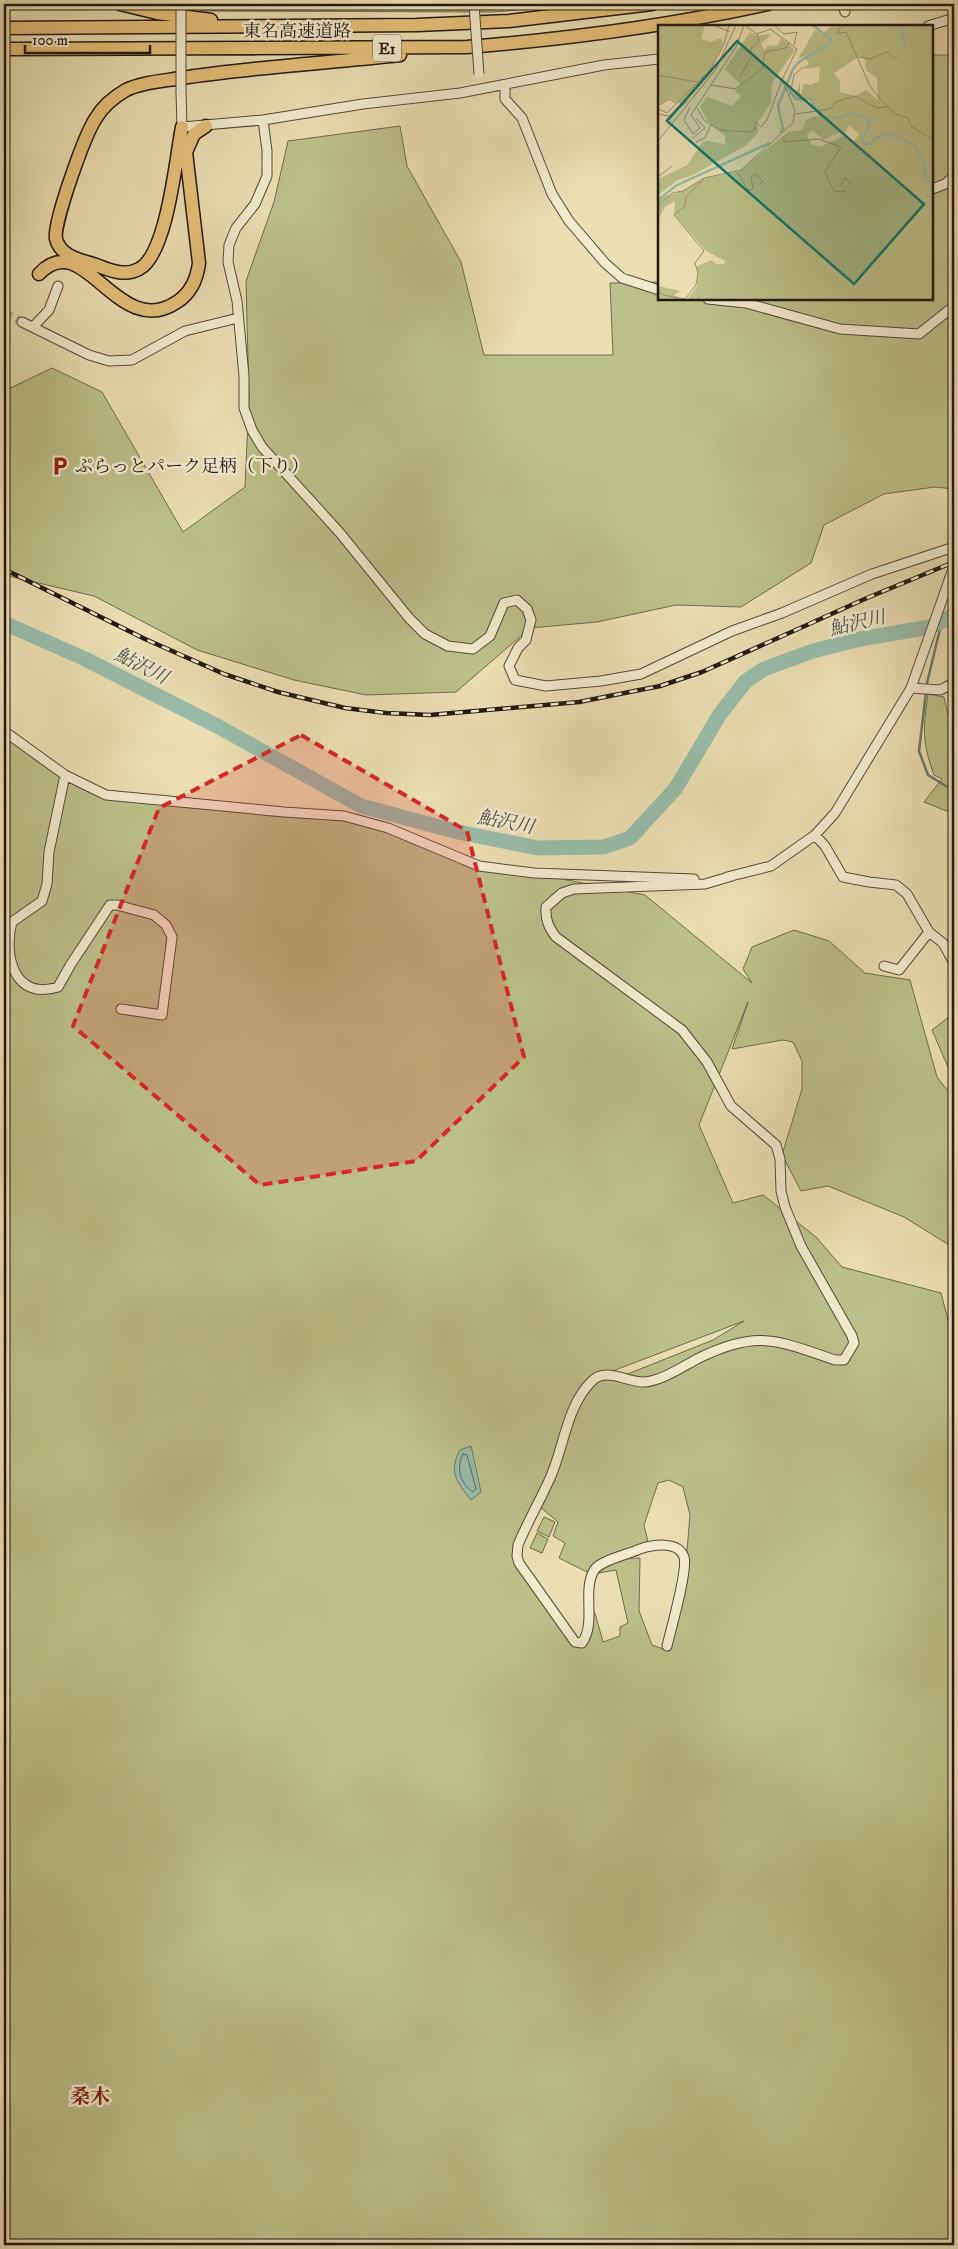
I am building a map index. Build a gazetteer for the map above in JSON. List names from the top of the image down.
{
  "streets": {
    "highway": ["東名高速道路", "E1"]
  },
  "districts": ["桑木"],
  "water": ["鮎沢川"],
  "places": {
    "parking": ["ぷらっとパーク足柄（下り）"]
  },
  "scale_bar": "100 m"
}
